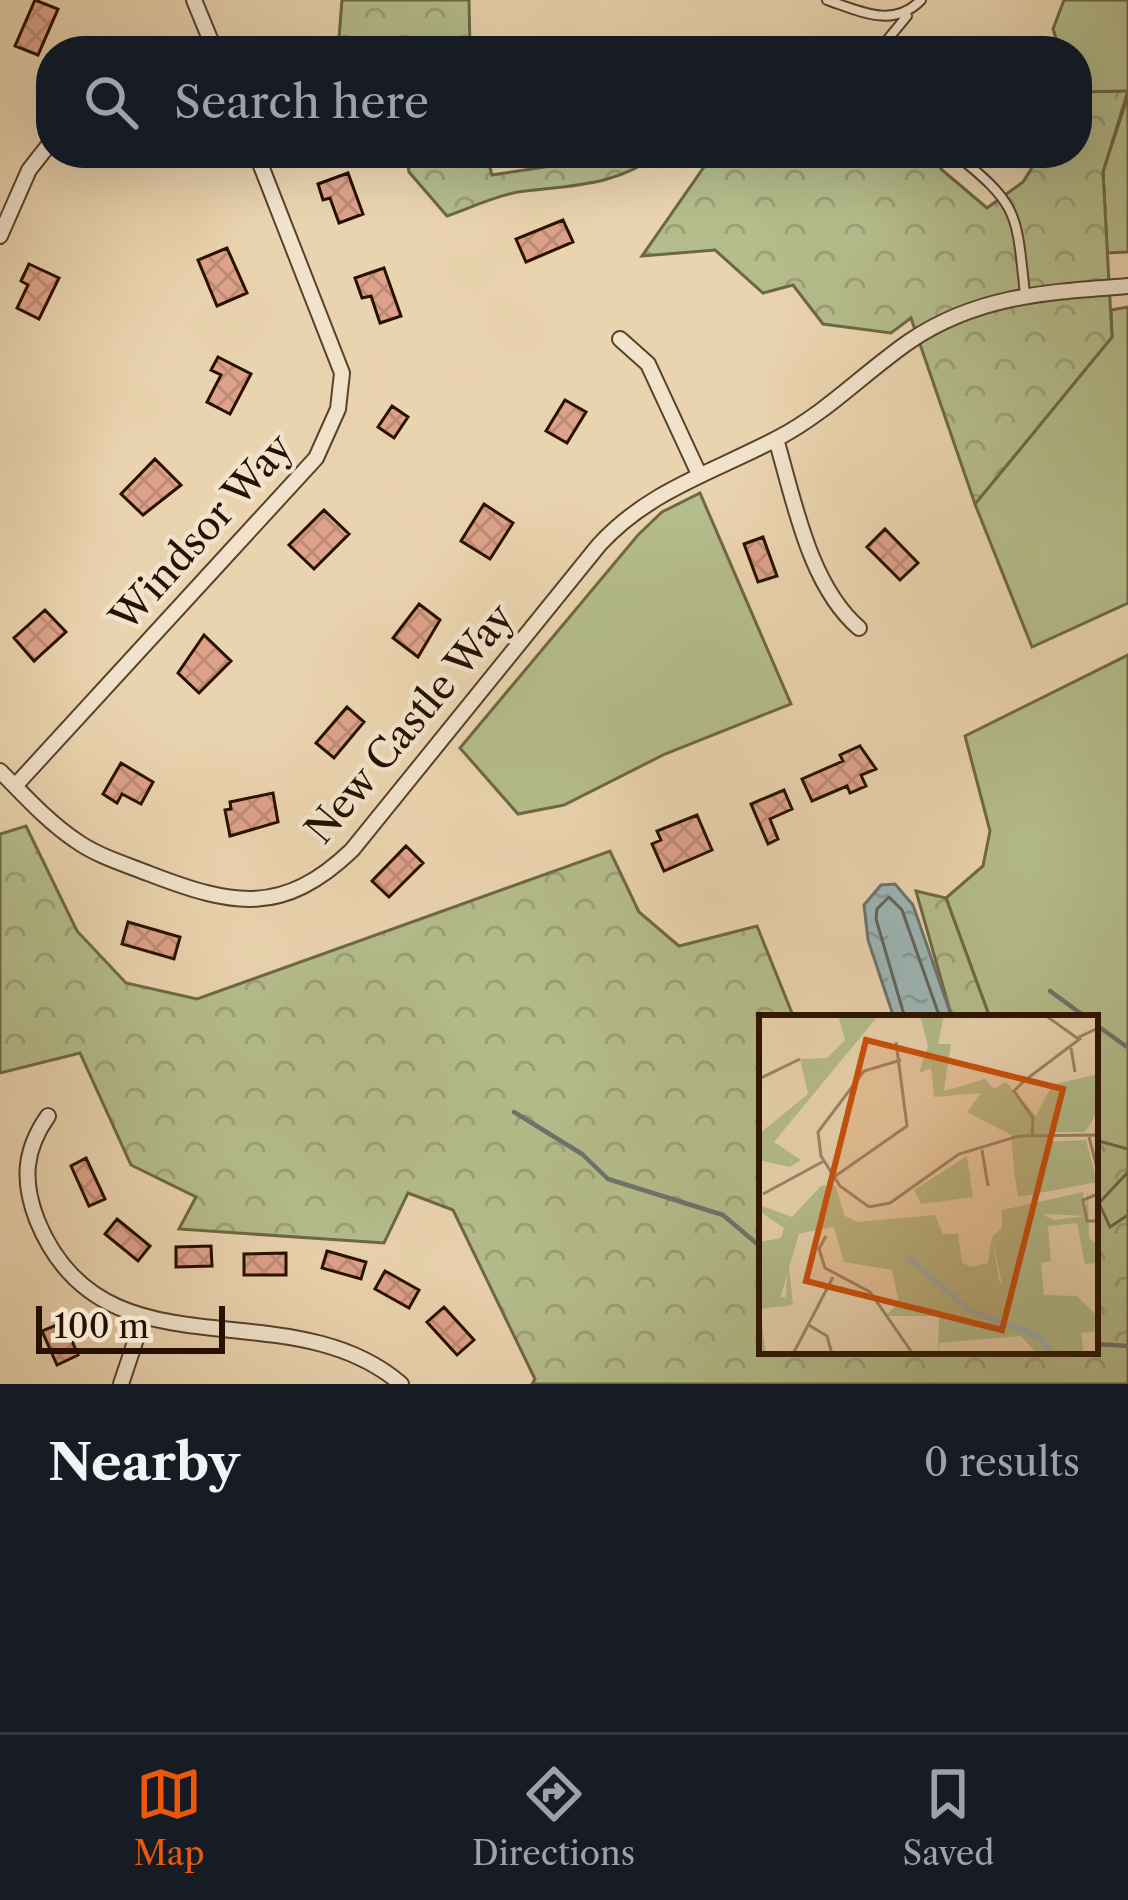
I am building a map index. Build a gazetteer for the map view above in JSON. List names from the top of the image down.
{
  "streets": {
    "street": ["Windsor Way", "New Castle Way"]
  },
  "crossings": [
    ["Windsor Way", "New Castle Way"]
  ],
  "scale_bar": "100 m",
  "page": {
    "search": "Search here",
    "scale": "100 m",
    "heading": ["Nearby", "0 results"],
    "nav": ["Map", "Directions", "Saved"]
  }
}
